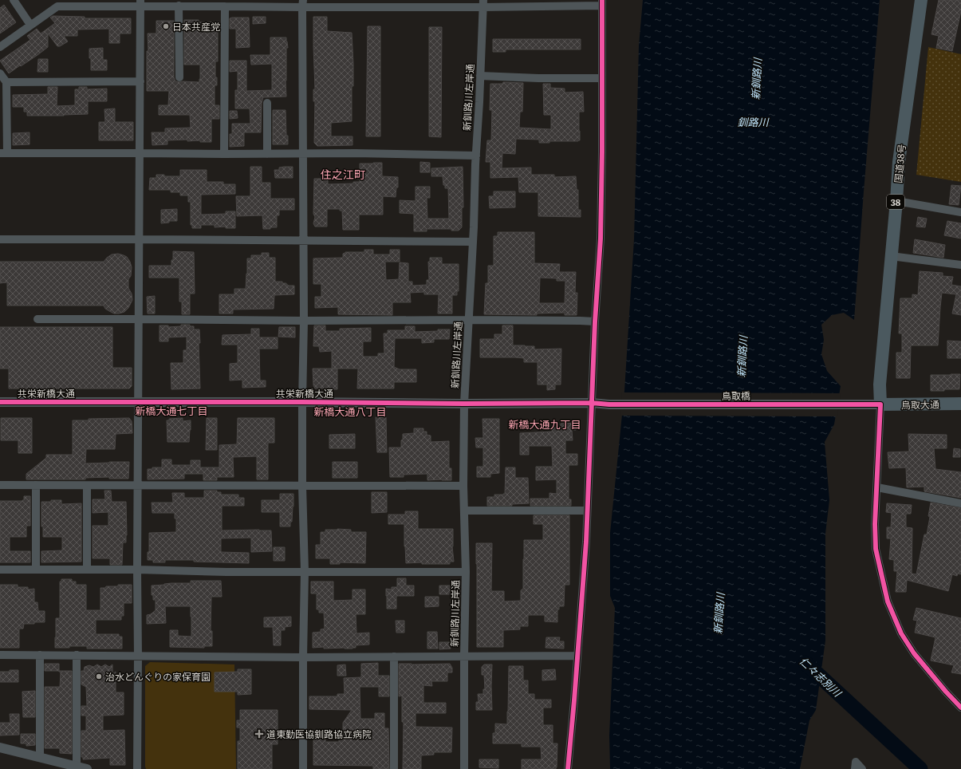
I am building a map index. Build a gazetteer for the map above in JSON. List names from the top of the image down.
{
  "streets": {
    "highway": ["国道38号", "38", "鳥取大通"],
    "street": ["新釧路川左岸通", "共栄新橋大通", "鳥取橋"]
  },
  "crossings": [
    ["新釧路川左岸通", "共栄新橋大通"],
    ["国道38号", "鳥取橋"],
    ["国道38号", "鳥取大通"],
    ["共栄新橋大通", "鳥取橋"],
    ["鳥取橋", "鳥取大通"]
  ],
  "districts": [
    "住之江町",
    "新橋大通七丁目",
    "新橋大通八丁目",
    "新橋大通九丁目"
  ],
  "water": ["新釧路川", "釧路川", "仁々志別川"],
  "places": {
    "other": ["日本共産党", "治水どんぐりの家保育園"],
    "health": ["道東勤医協釧路協立病院"]
  }
}
